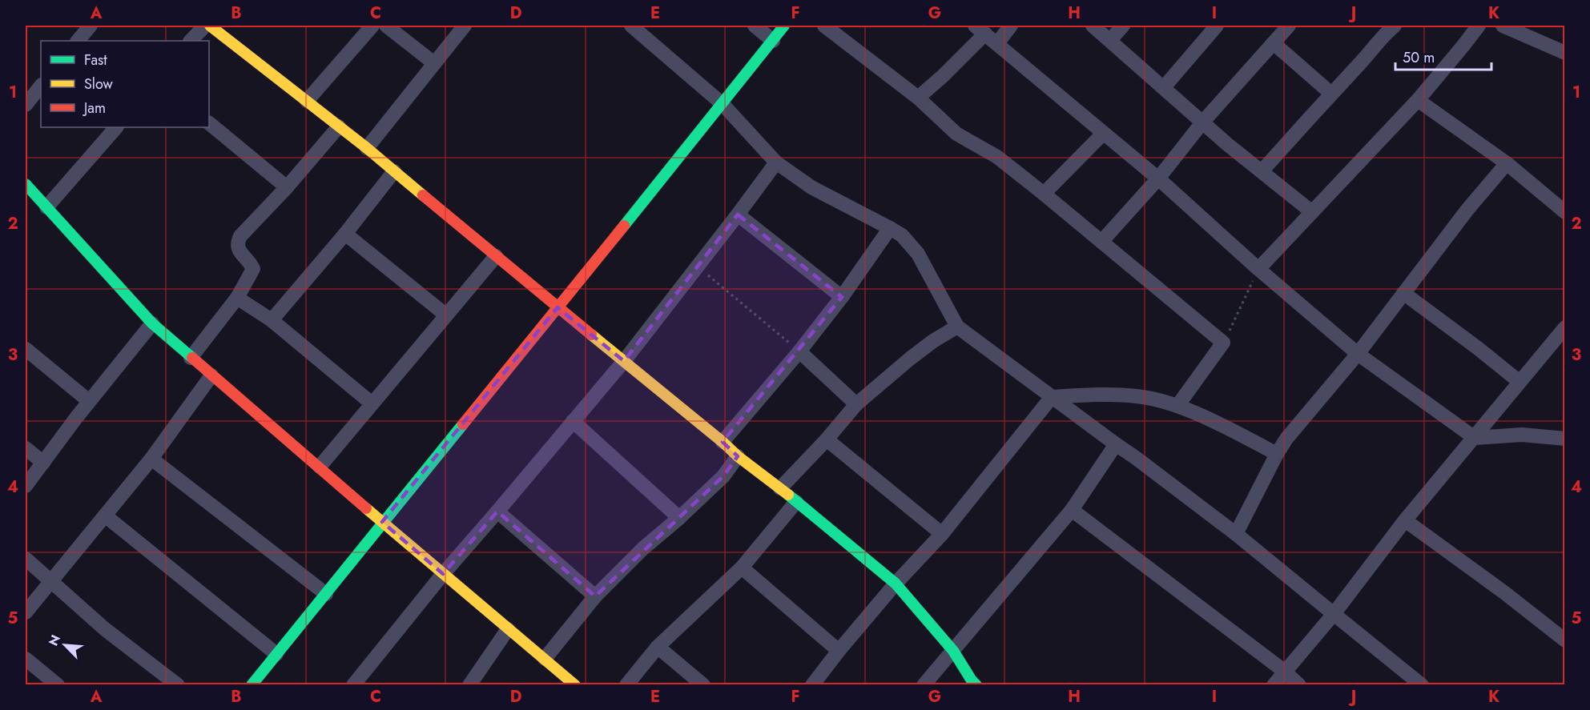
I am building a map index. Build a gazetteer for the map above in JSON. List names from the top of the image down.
{
  "legend": ["Fast", "Slow", "Jam"],
  "scale_bar": "50 m",
  "north": "top left",
  "grid": {
    "columns": [
      "A",
      "B",
      "C",
      "D",
      "E",
      "F",
      "G",
      "H",
      "I",
      "J",
      "K"
    ],
    "rows": [
      "1",
      "2",
      "3",
      "4",
      "5"
    ]
  }
}
